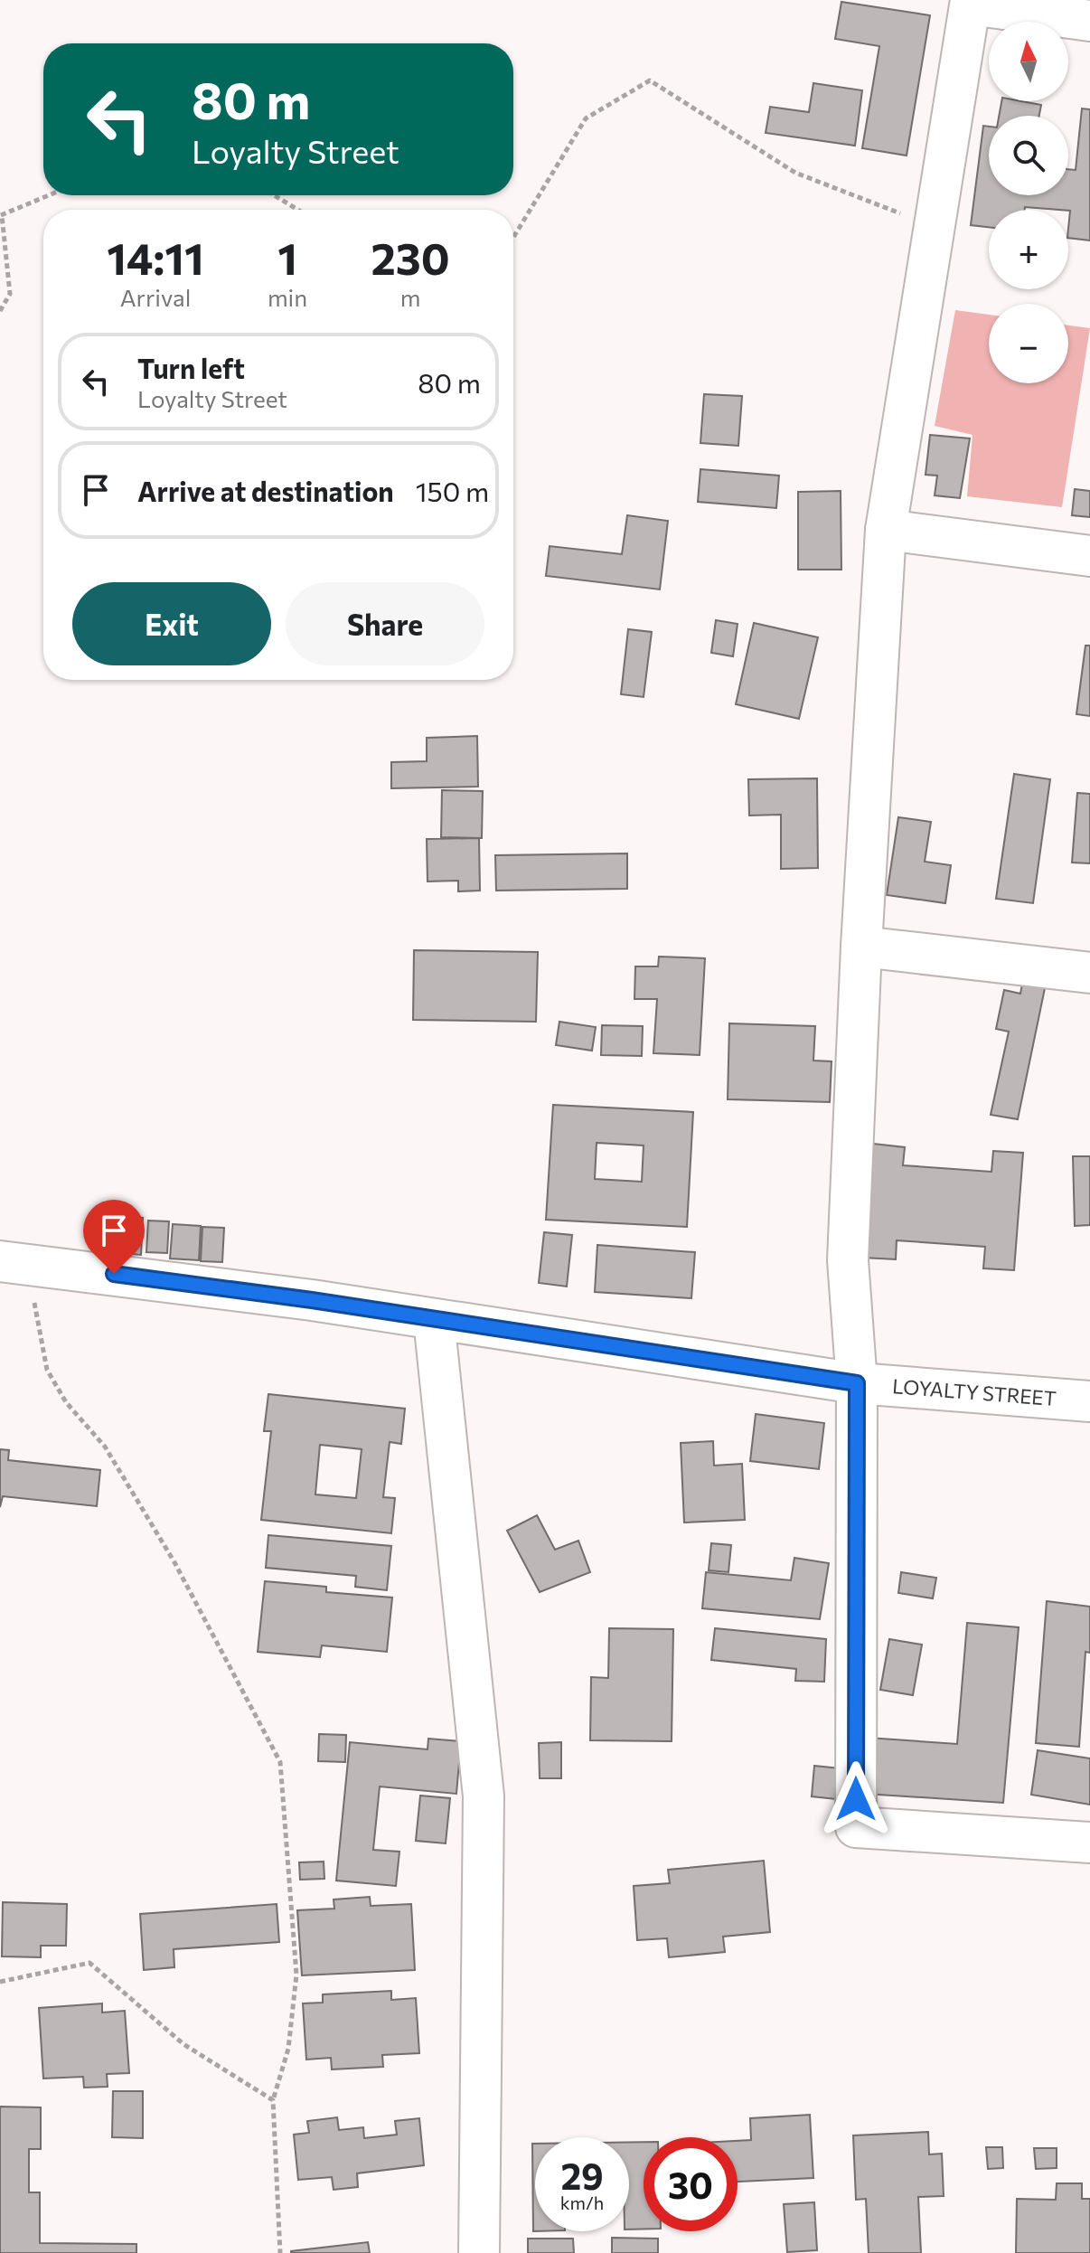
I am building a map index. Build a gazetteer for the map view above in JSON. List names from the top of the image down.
{
  "streets": {
    "street": ["LOYALTY STREET"]
  },
  "north": "top",
  "page": {
    "map_buttons": ["+", "−"],
    "turn": ["80 m", "Loyalty Street"],
    "eta": [
      "14:11",
      "Arrival",
      "1",
      "min",
      "230",
      "m"
    ],
    "list": [
      {
        "name": "Turn left",
        "note": "Loyalty Street",
        "value": "80 m"
      },
      {
        "name": "Arrive at destination",
        "value": "150 m"
      }
    ],
    "buttons": ["Exit", "Share"],
    "speed": "29 km/h",
    "limit": "30"
  }
}
